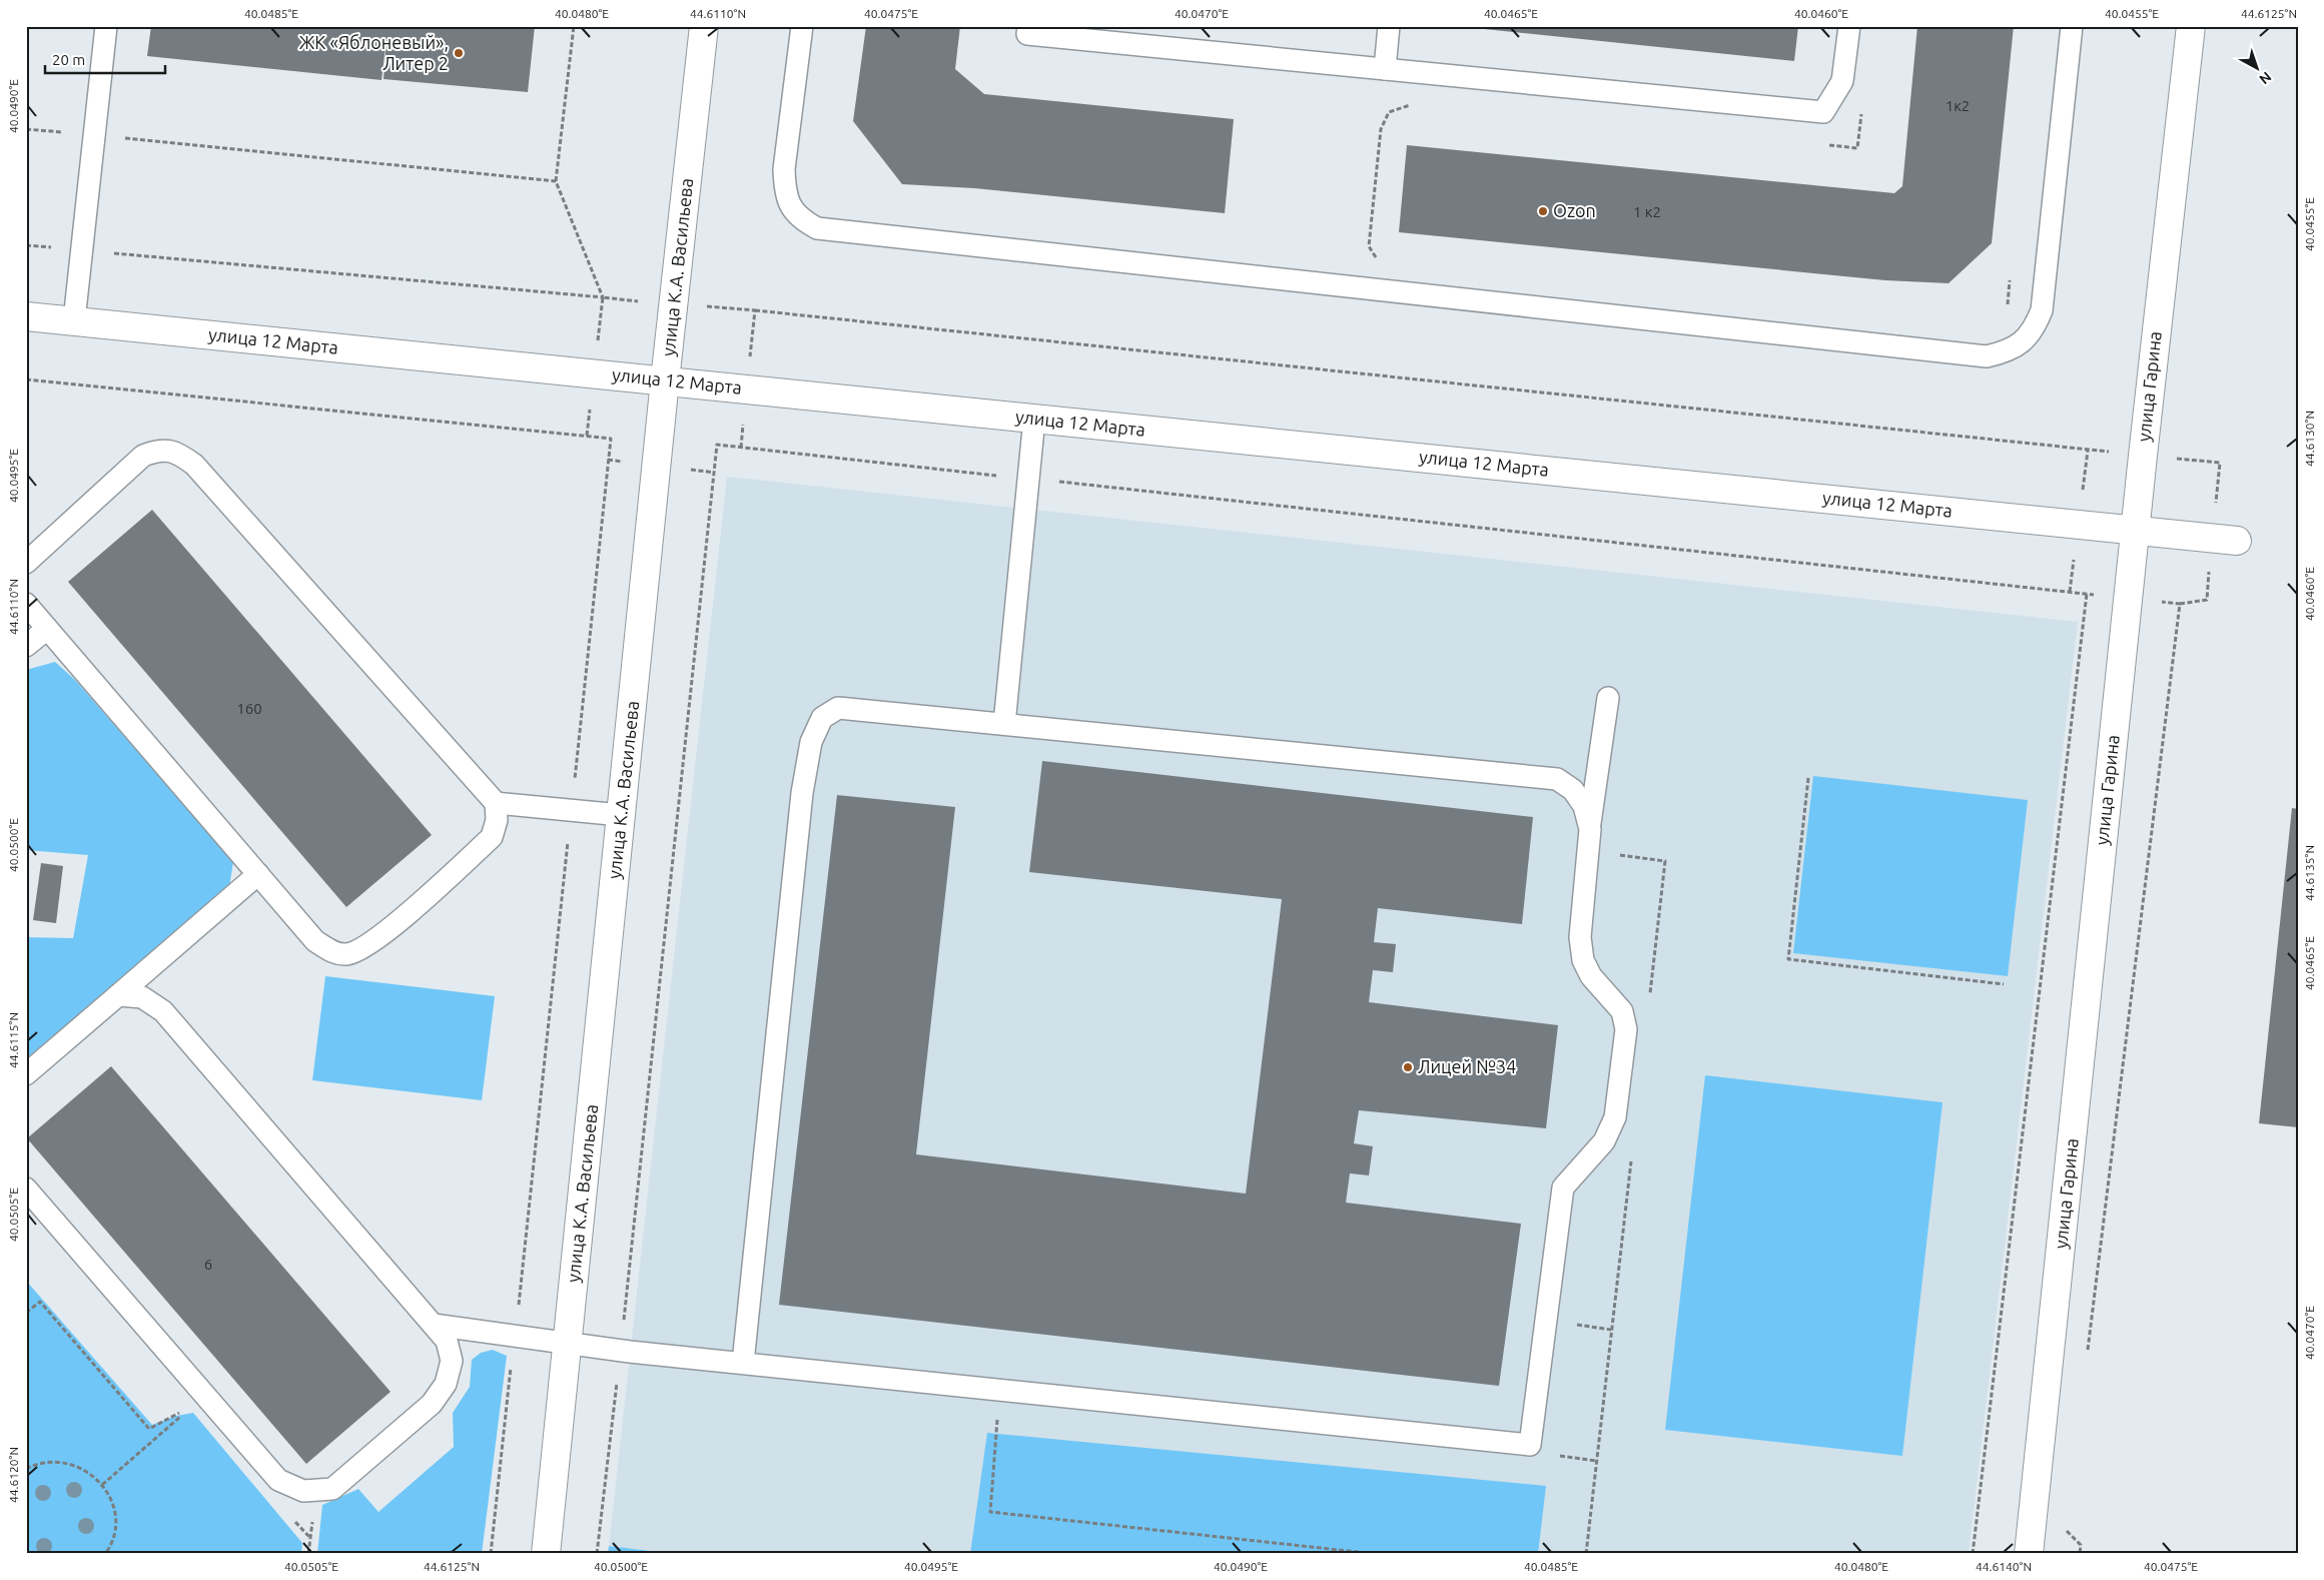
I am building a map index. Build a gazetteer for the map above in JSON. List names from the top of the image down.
{
  "streets": {
    "street": ["улица К.А. Васильева", "улица 12 Марта", "улица Гарина"]
  },
  "crossings": [
    ["улица К.А. Васильева", "улица 12 Марта"],
    ["улица 12 Марта", "улица Гарина"]
  ],
  "places": ["ЖК «Яблоневый», Литер 2", "Ozon", "Лицей №34"],
  "house_numbers": [
    "1к2",
    "1 к2",
    "160",
    "6"
  ],
  "scale_bar": "20 m",
  "north": "bottom right",
  "coordinates": [
    "40.0485°E",
    "40.0480°E",
    "44.6110°N",
    "40.0475°E",
    "40.0470°E",
    "40.0465°E",
    "40.0460°E",
    "40.0455°E",
    "44.6125°N",
    "40.0490°E",
    "44.6130°N",
    "40.0495°E",
    "40.0500°E",
    "44.6135°N",
    "44.6115°N",
    "40.0505°E",
    "44.6120°N",
    "44.6140°N"
  ]
}
